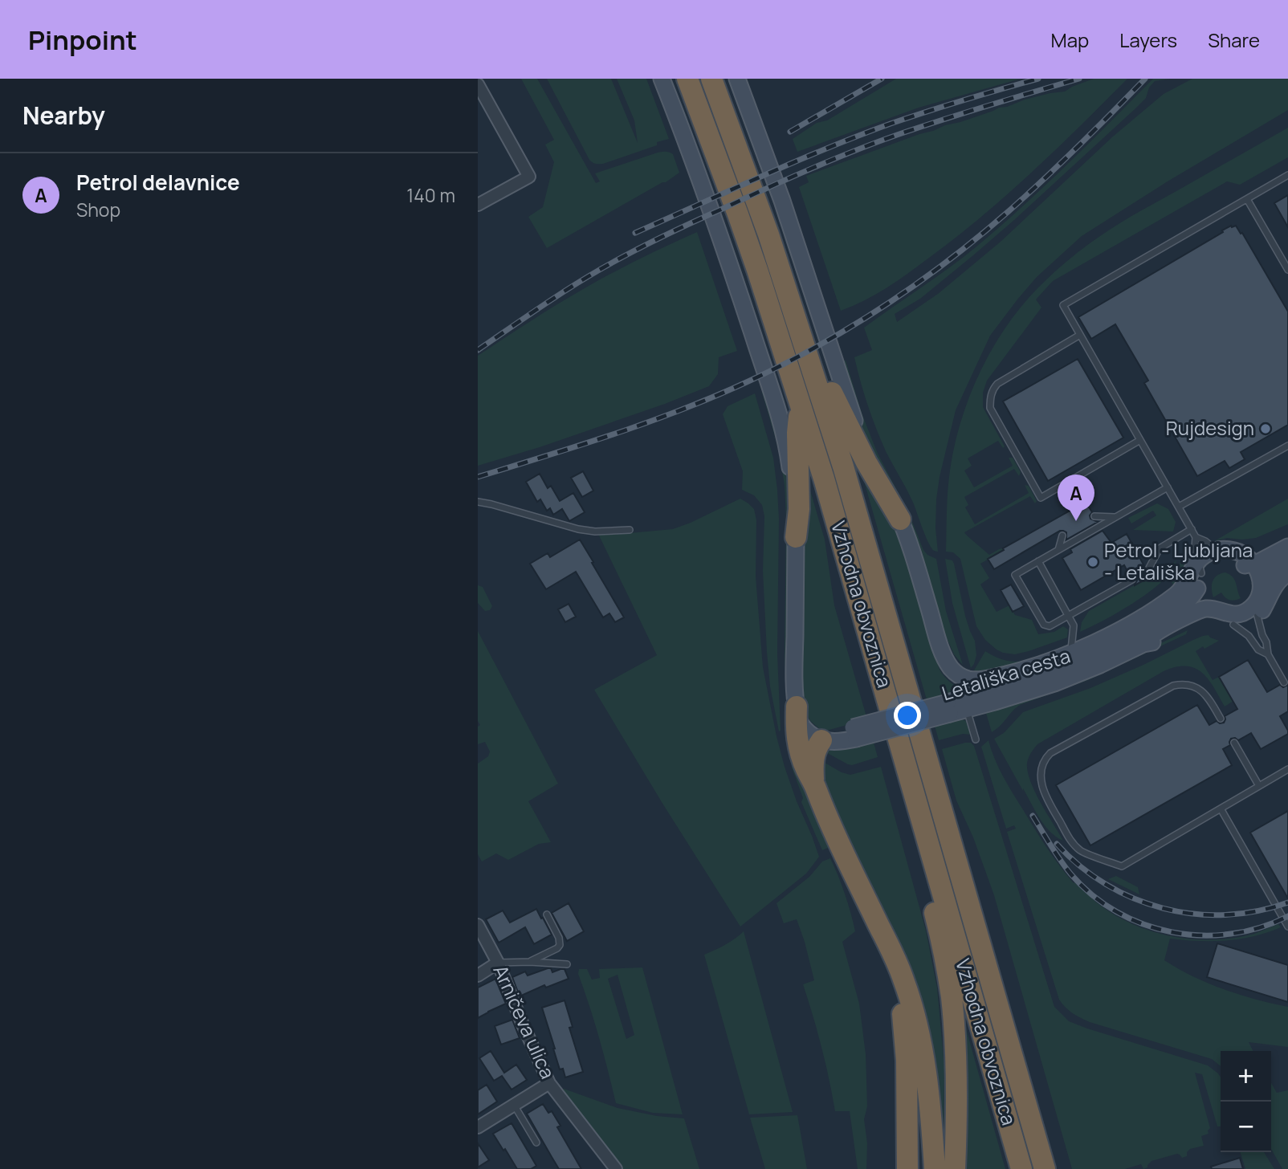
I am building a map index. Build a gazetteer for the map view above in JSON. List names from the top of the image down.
{
  "streets": {
    "highway": ["Vzhodna obvoznica"],
    "main road": ["Letališka cesta"],
    "street": ["Arničeva ulica"]
  },
  "places": ["Rujdesign", "Petrol - Ljubljana - Letališka"],
  "page": {
    "header": "Pinpoint",
    "nav": ["Map", "Layers", "Share"],
    "heading": "Nearby",
    "list": [
      {
        "mark": "A",
        "name": "Petrol delavnice",
        "note": "Shop",
        "value": "140 m"
      }
    ],
    "pins": "A",
    "map_buttons": ["+", "−"]
  }
}
